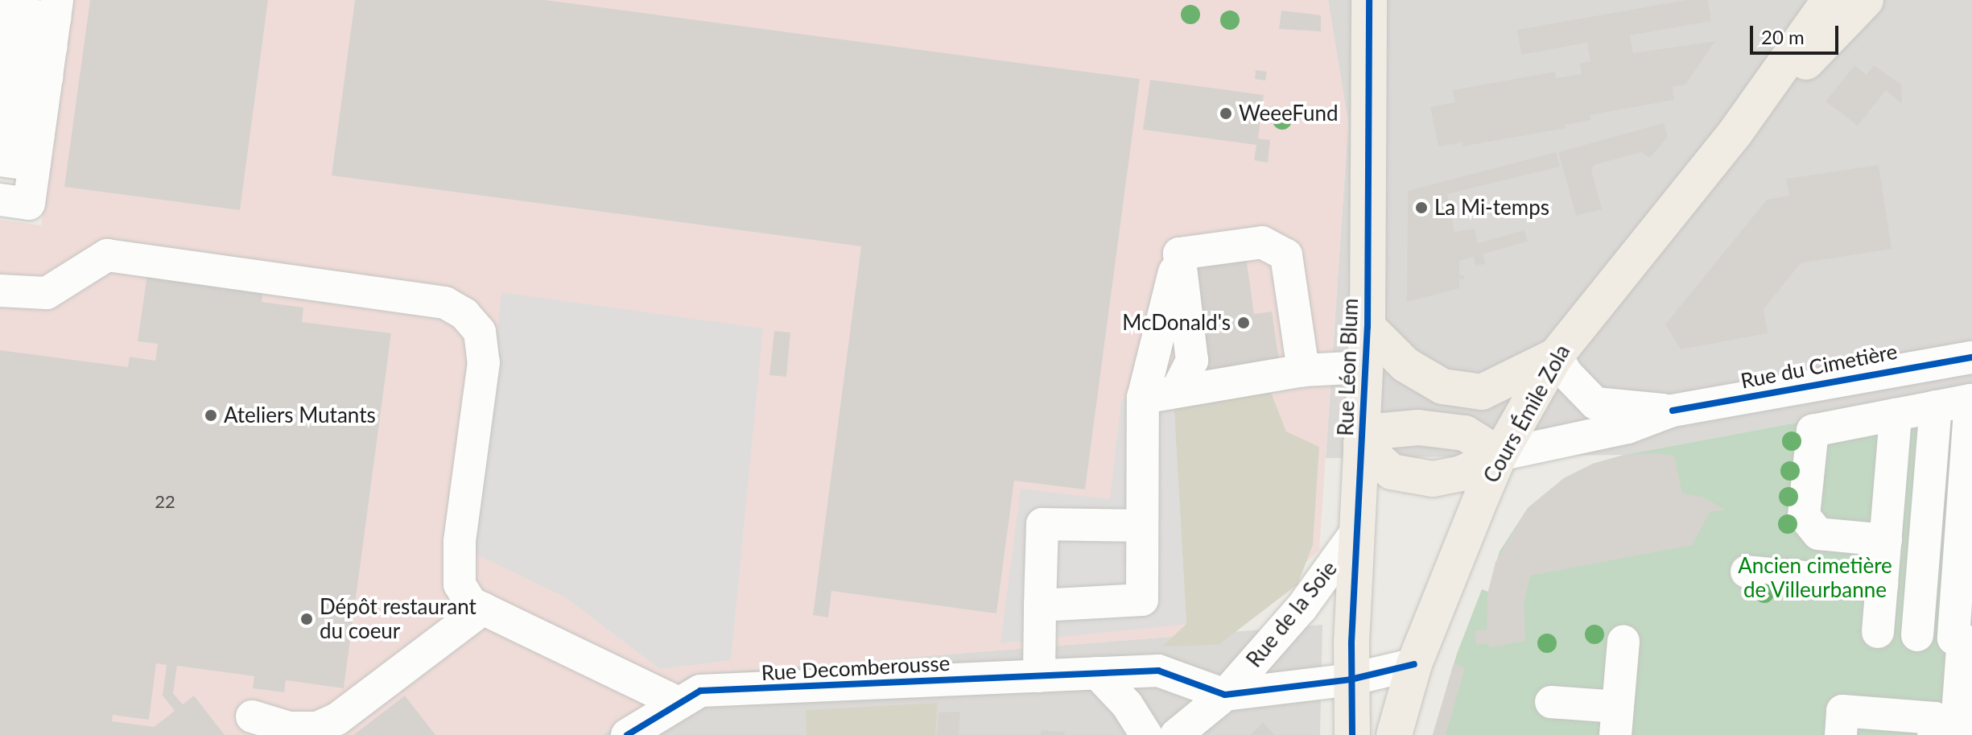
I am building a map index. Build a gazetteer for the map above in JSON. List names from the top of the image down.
{
  "streets": {
    "main road": ["Rue Léon Blum", "Cours Émile Zola"],
    "street": ["Rue du Cimetière", "Rue de la Soie", "Rue Decomberousse"]
  },
  "crossings": [
    ["Rue du Cimetière", "Cours Émile Zola"],
    ["Rue Léon Blum", "Rue de la Soie"],
    ["Cours Émile Zola", "Rue de la Soie"]
  ],
  "parks": ["Ancien cimetière de Villeurbanne"],
  "places": [
    "WeeeFund",
    "La Mi-temps",
    "McDonald's",
    "Ateliers Mutants",
    "Dépôt restaurant du coeur"
  ],
  "house_numbers": ["22"],
  "scale_bar": "20 m"
}
